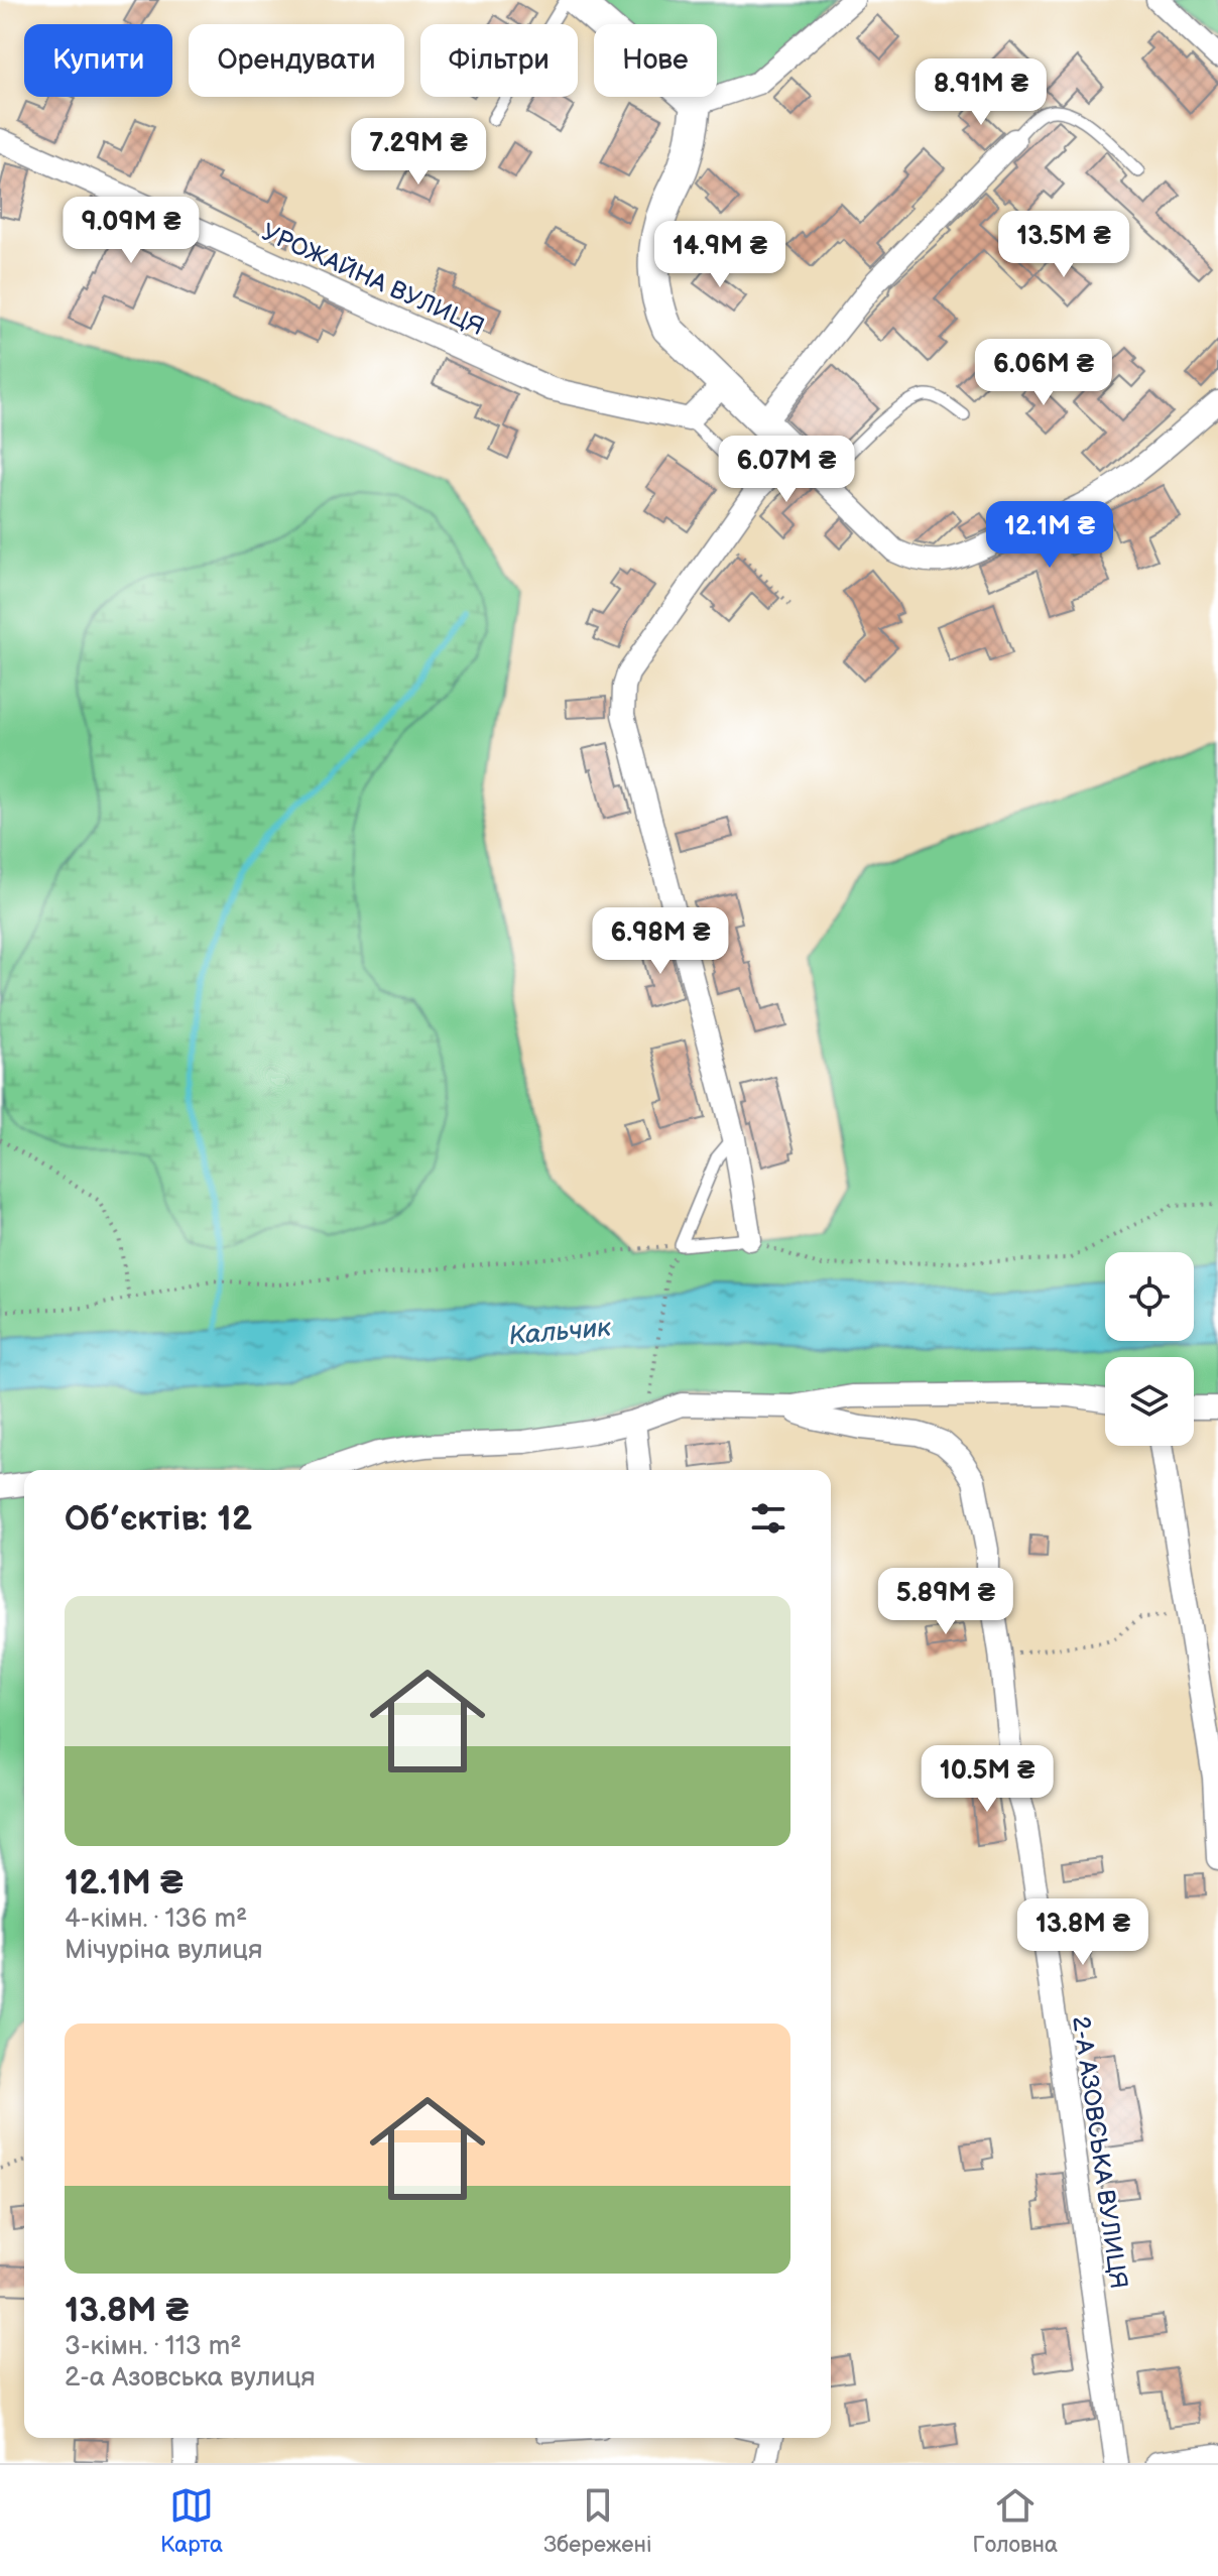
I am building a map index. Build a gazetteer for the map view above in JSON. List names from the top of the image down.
{
  "streets": {
    "street": ["УРОЖАЙНА ВУЛИЦЯ", "2-А АЗОВСЬКА ВУЛИЦЯ"]
  },
  "water": ["Кальчик"],
  "page": {
    "chip": [
      "Купити",
      "Орендувати",
      "Фільтри",
      "Нове"
    ],
    "price": [
      "8.91M ₴",
      "7.29M ₴",
      "9.09M ₴",
      "13.5M ₴",
      "14.9M ₴",
      "6.06M ₴",
      "6.07M ₴",
      "12.1M ₴",
      "6.98M ₴",
      "5.89M ₴",
      "10.5M ₴",
      "13.8M ₴"
    ],
    "heading": "Об’єктів: 12",
    "list": [
      {
        "name": "12.1M ₴",
        "note": "4-кімн. · 136 m² · Мічуріна вулиця"
      },
      {
        "name": "13.8M ₴",
        "note": "3-кімн. · 113 m² · 2-а Азовська вулиця"
      }
    ],
    "tabs": ["Карта", "Збережені", "Головна"]
  }
}
